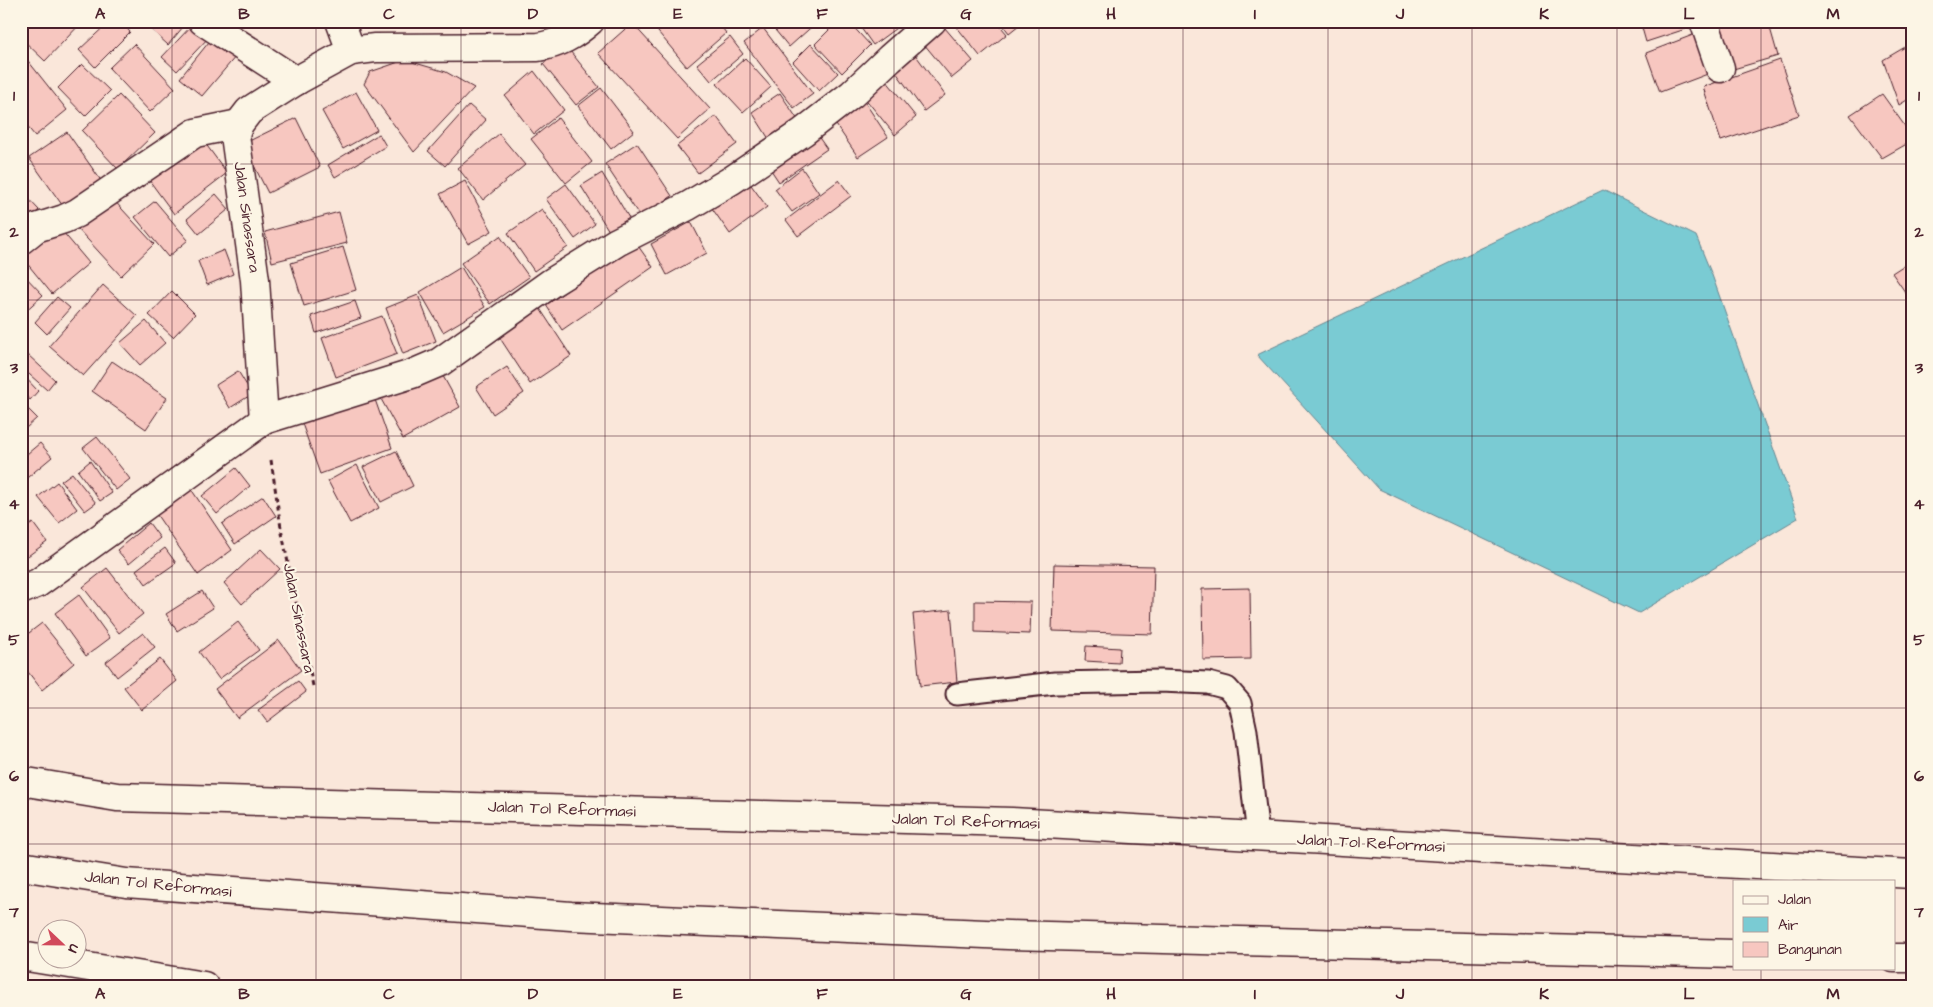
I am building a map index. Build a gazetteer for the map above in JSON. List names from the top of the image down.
{
  "streets": {
    "main road": ["Jalan Sinassara", "Jalan Tol Reformasi"]
  },
  "legend": ["Jalan", "Air", "Bangunan"],
  "north": "right",
  "grid": {
    "columns": [
      "A",
      "B",
      "C",
      "D",
      "E",
      "F",
      "G",
      "H",
      "I",
      "J",
      "K",
      "L",
      "M"
    ],
    "rows": [
      "1",
      "2",
      "3",
      "4",
      "5",
      "6",
      "7"
    ]
  }
}
